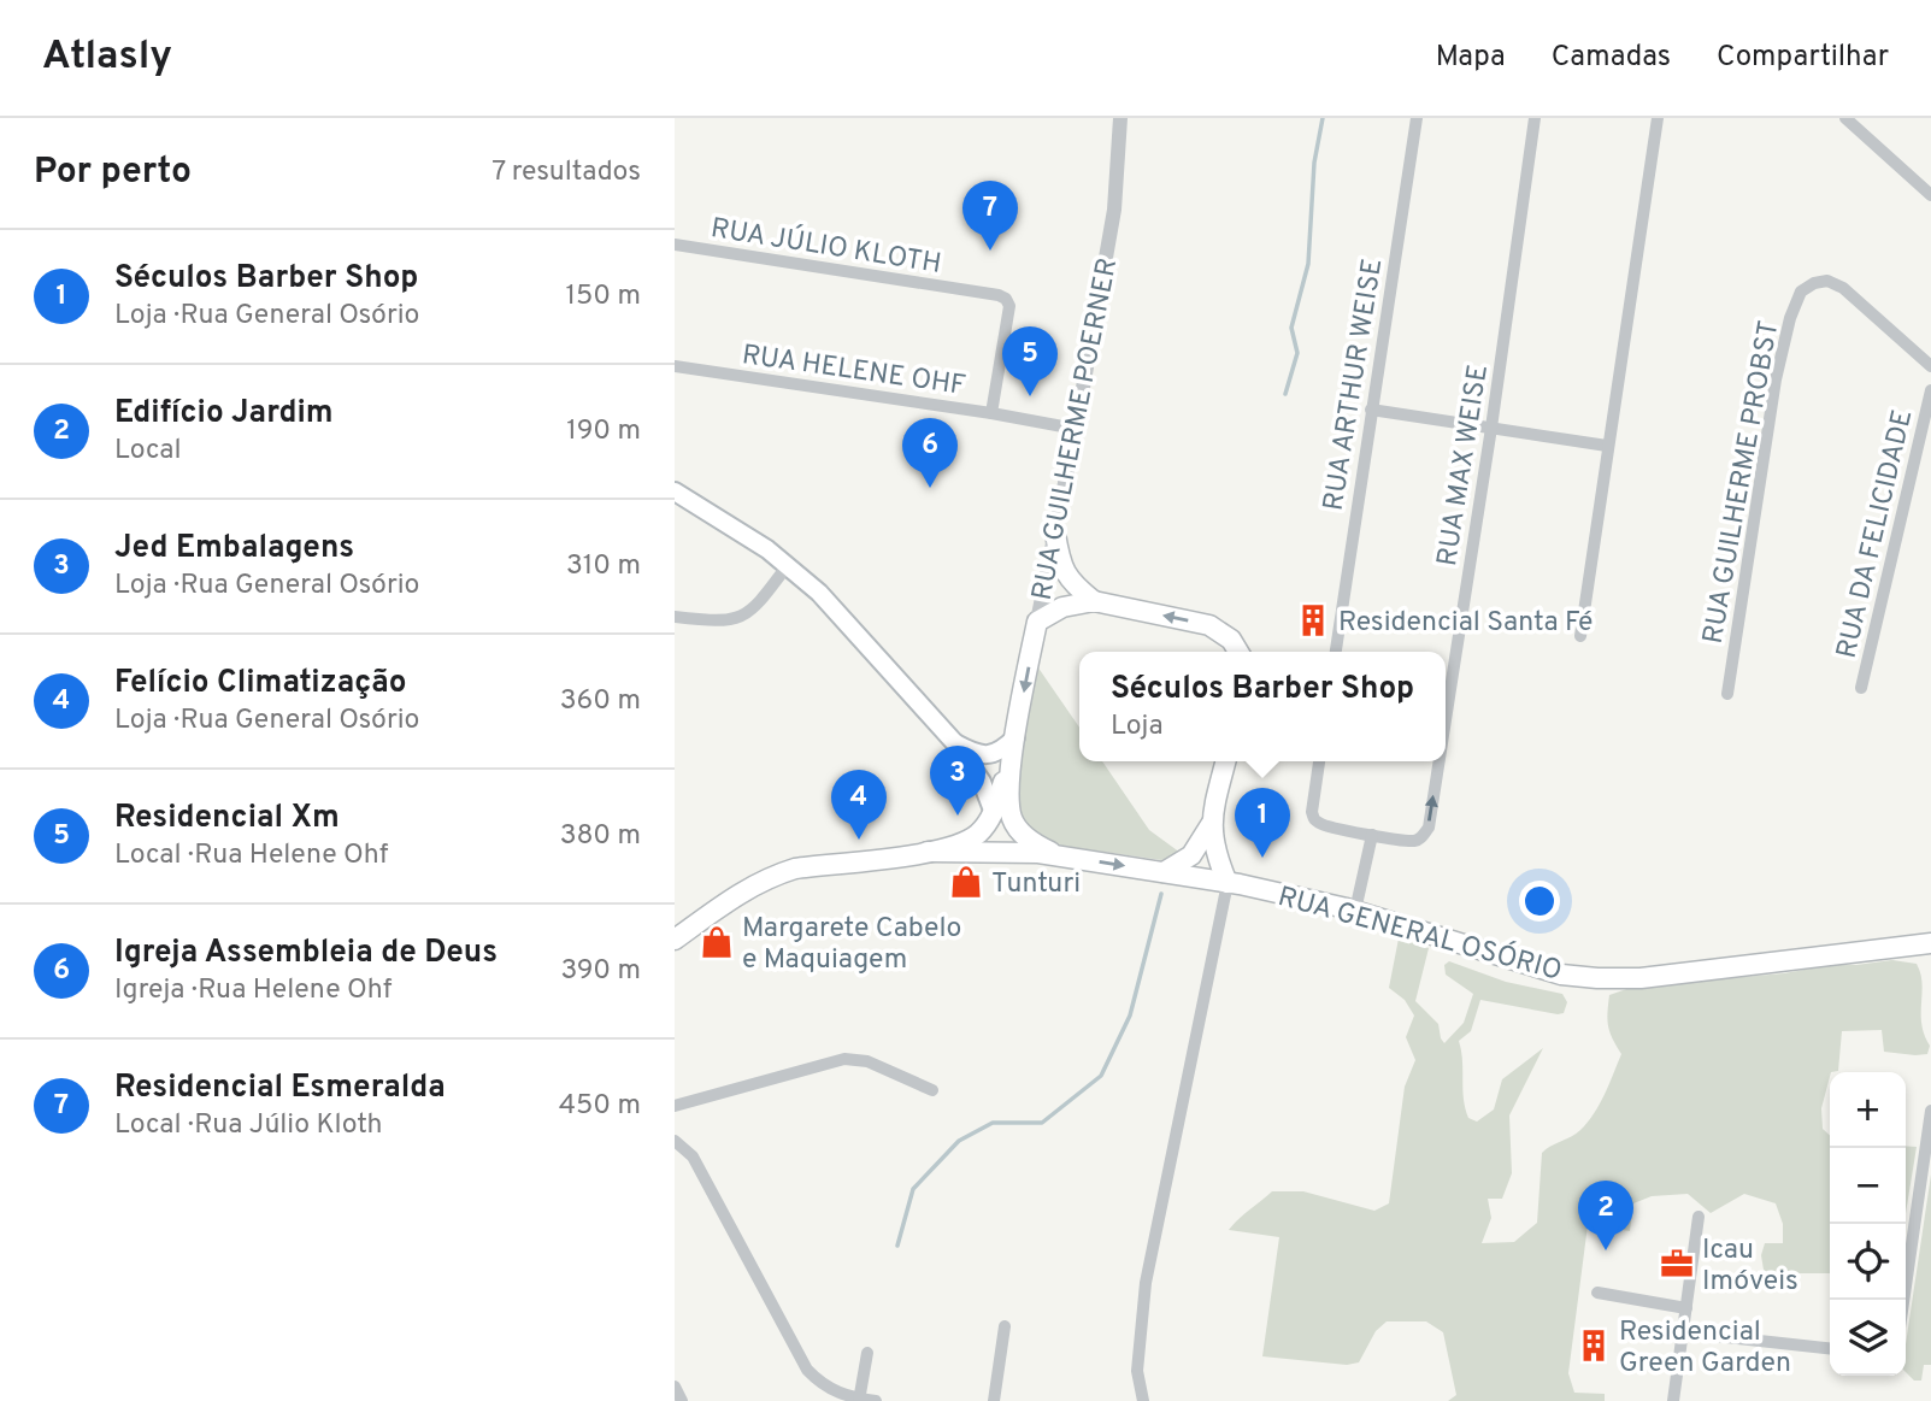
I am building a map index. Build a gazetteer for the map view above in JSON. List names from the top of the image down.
{
  "streets": {
    "main road": ["RUA GUILHERME POERNER", "RUA GENERAL OSÓRIO"],
    "street": [
      "RUA JÚLIO KLOTH",
      "RUA HELENE OHF",
      "RUA ARTHUR WEISE",
      "RUA MAX WEISE",
      "RUA GUILHERME PROBST",
      "RUA DA FELICIDADE"
    ]
  },
  "crossings": [
    ["RUA JÚLIO KLOTH", "RUA HELENE OHF"],
    ["RUA HELENE OHF", "RUA GUILHERME POERNER"],
    ["RUA GUILHERME POERNER", "RUA GENERAL OSÓRIO"]
  ],
  "one_way": ["RUA MAX WEISE"],
  "places": {
    "building": ["Residencial Santa Fé", "Residencial Green Garden"],
    "shop": ["Tunturi", "Margarete Cabelo e Maquiagem"],
    "office": ["Icau Imóveis"]
  },
  "page": {
    "header": "Atlasly",
    "nav": ["Mapa", "Camadas", "Compartilhar"],
    "heading": ["Por perto", "7 resultados"],
    "pins": [
      "7",
      "5",
      "6",
      "3",
      "4",
      "1",
      "2"
    ],
    "list": [
      {
        "mark": "1",
        "name": "Séculos Barber Shop",
        "note": "Loja · Rua General Osório",
        "value": "150 m"
      },
      {
        "mark": "2",
        "name": "Edifício Jardim",
        "note": "Local",
        "value": "190 m"
      },
      {
        "mark": "3",
        "name": "Jed Embalagens",
        "note": "Loja · Rua General Osório",
        "value": "310 m"
      },
      {
        "mark": "4",
        "name": "Felício Climatização",
        "note": "Loja · Rua General Osório",
        "value": "360 m"
      },
      {
        "mark": "5",
        "name": "Residencial Xm",
        "note": "Local · Rua Helene Ohf",
        "value": "380 m"
      },
      {
        "mark": "6",
        "name": "Igreja Assembleia de Deus",
        "note": "Igreja · Rua Helene Ohf",
        "value": "390 m"
      },
      {
        "mark": "7",
        "name": "Residencial Esmeralda",
        "note": "Local · Rua Júlio Kloth",
        "value": "450 m"
      }
    ],
    "popup": ["Séculos Barber Shop", "Loja"],
    "map_buttons": ["+", "−"]
  }
}
